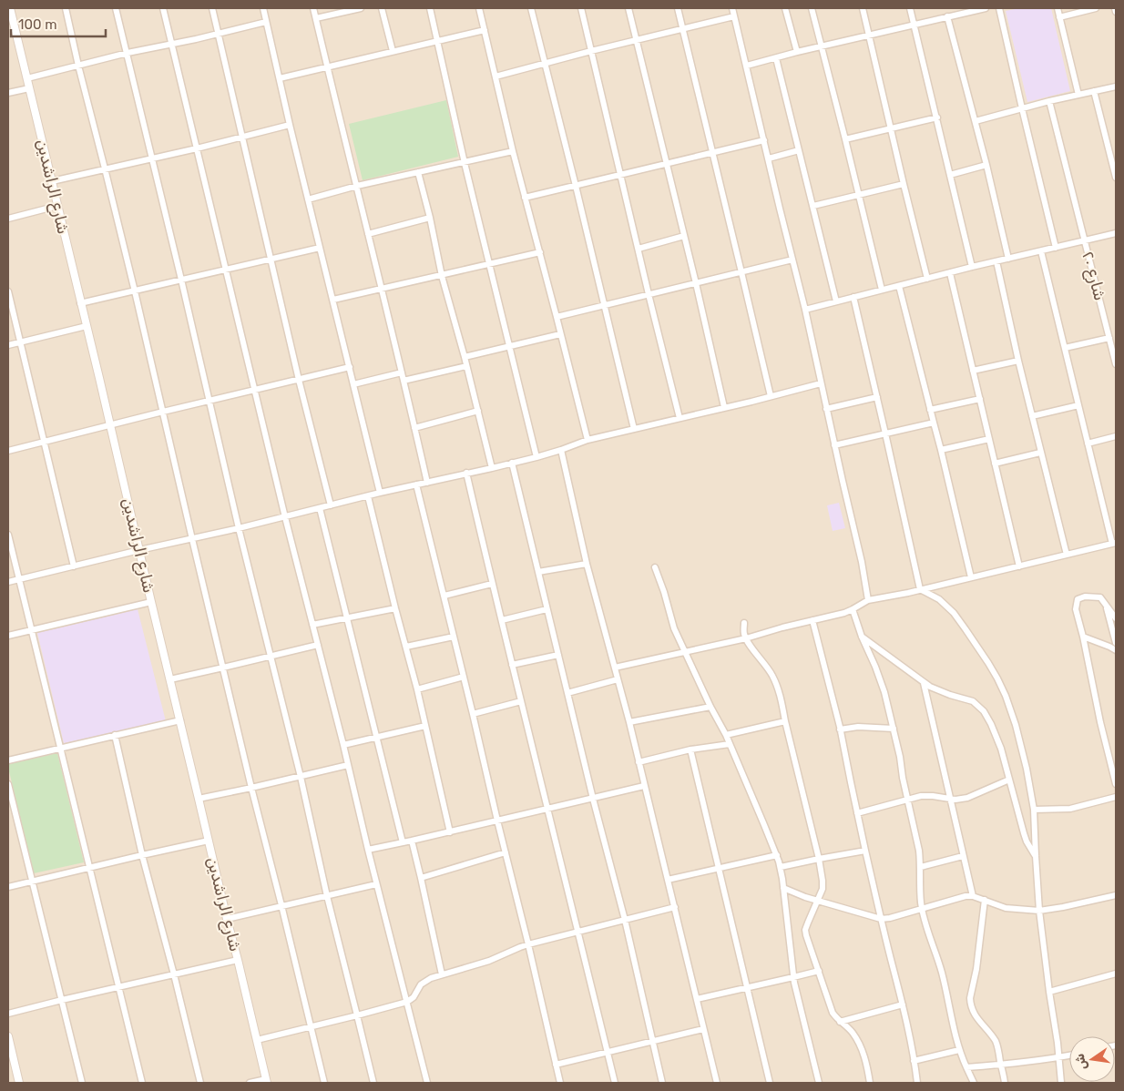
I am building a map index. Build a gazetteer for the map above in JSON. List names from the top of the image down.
{
  "streets": {
    "street": ["شارع الراشدين", "شارع ٢٠"]
  },
  "scale_bar": "100 m",
  "north": "left"
}
